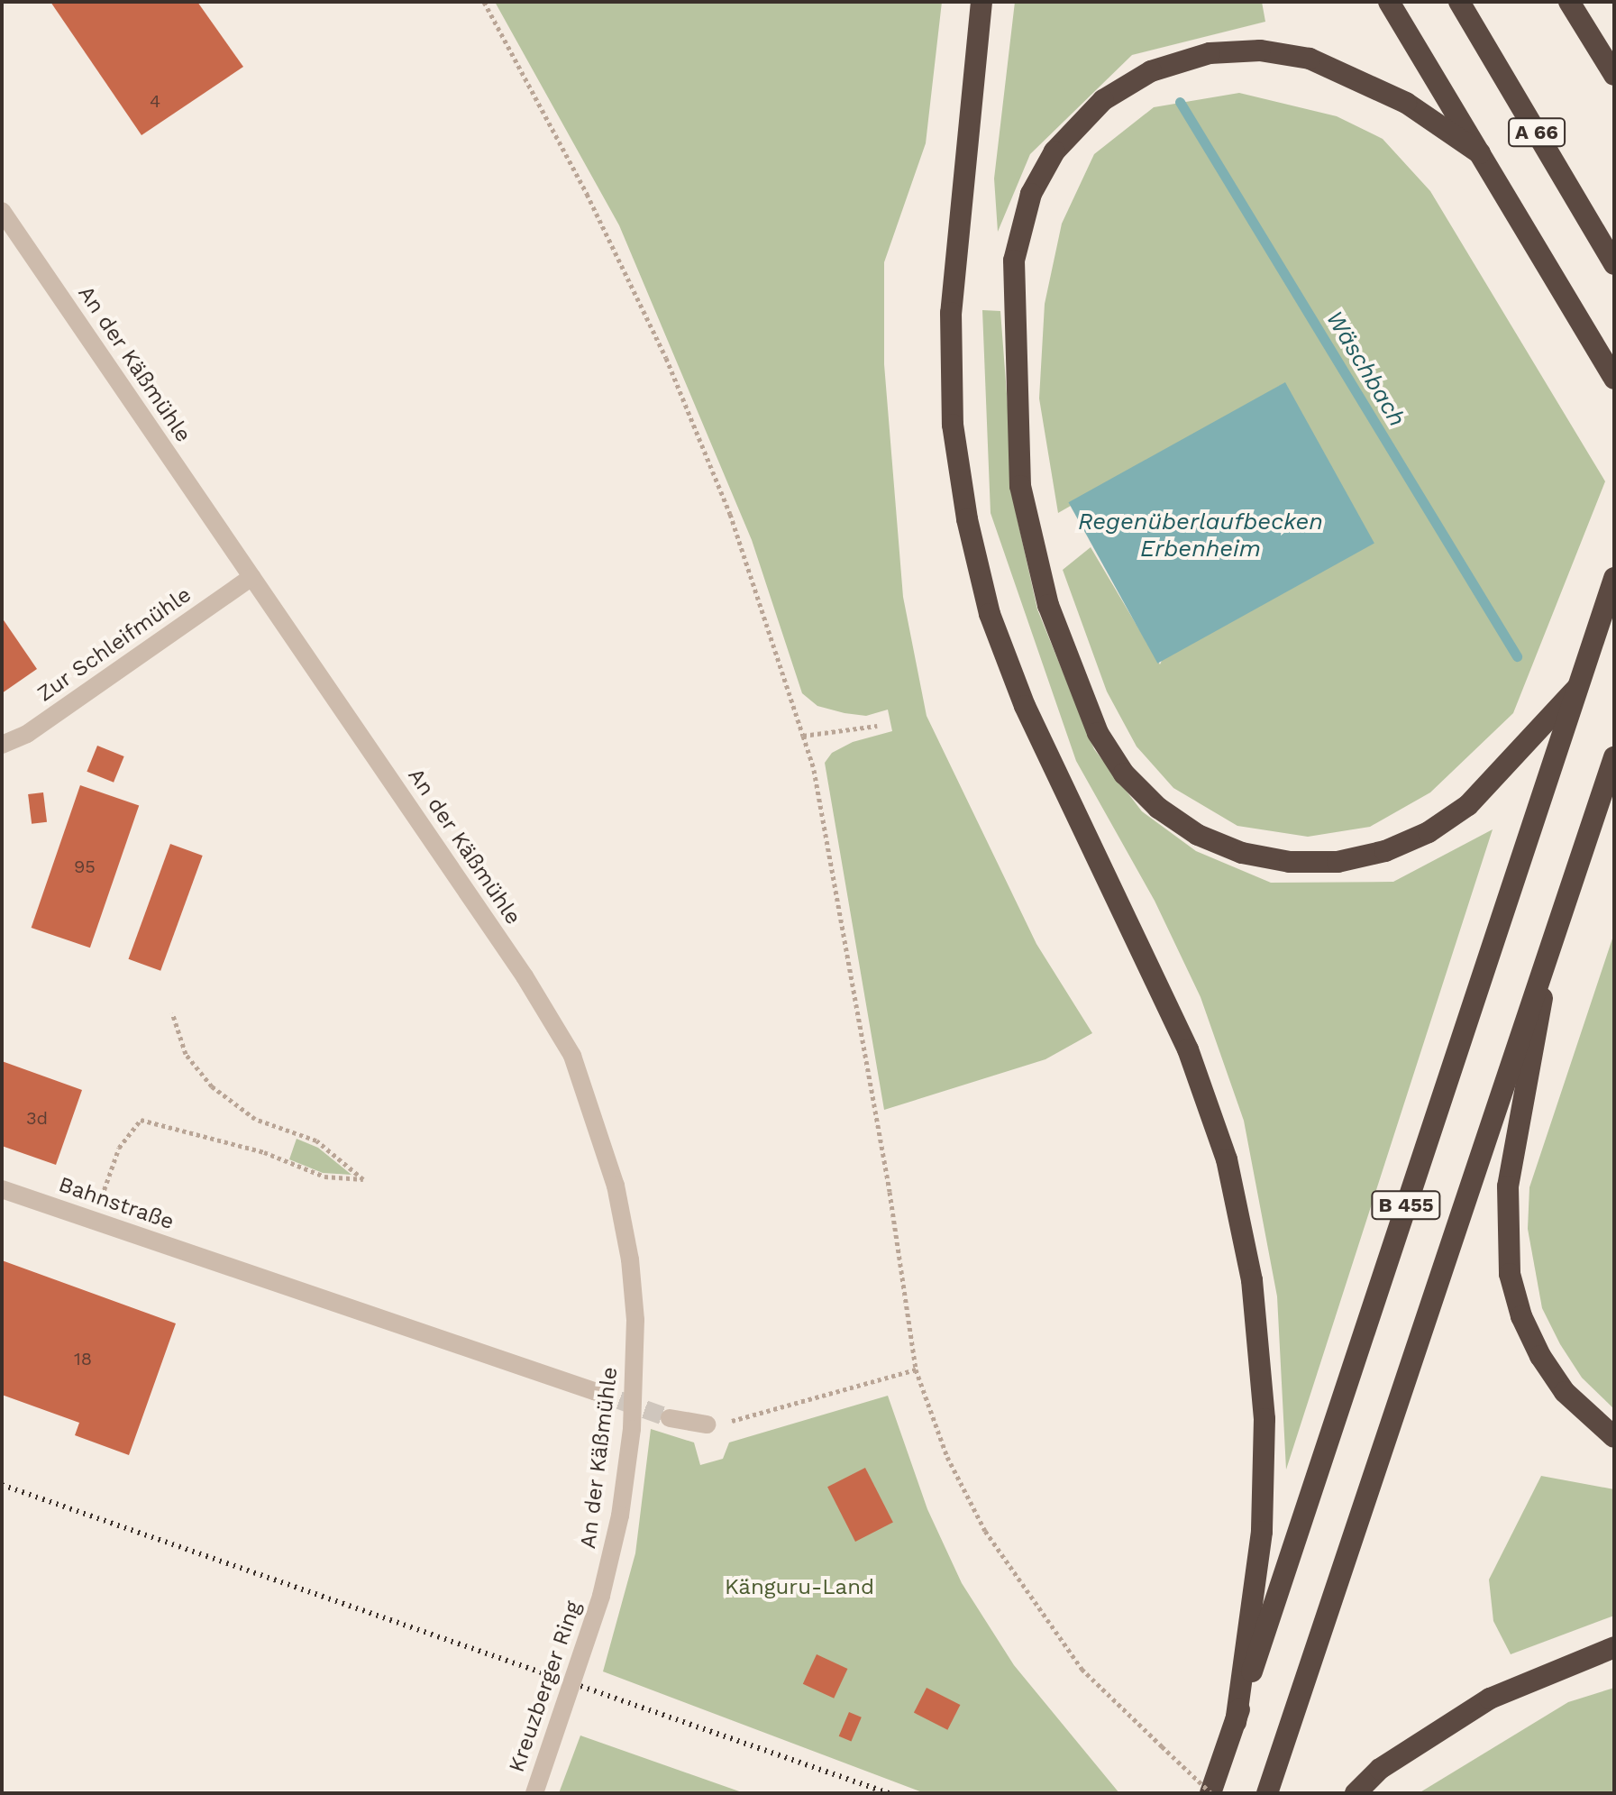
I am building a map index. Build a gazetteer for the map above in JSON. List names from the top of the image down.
{
  "streets": {
    "highway": ["A 66", "B 455"],
    "street": [
      "An der Käßmühle",
      "Zur Schleifmühle",
      "Bahnstraße",
      "Kreuzberger Ring"
    ]
  },
  "crossings": [
    ["An der Käßmühle", "Zur Schleifmühle"],
    ["An der Käßmühle", "Kreuzberger Ring"]
  ],
  "water": ["Wäschbach", "Regenüberlaufbecken Erbenheim"],
  "parks": ["Känguru-Land"],
  "house_numbers": [
    "4",
    "95",
    "3d",
    "18"
  ]
}
